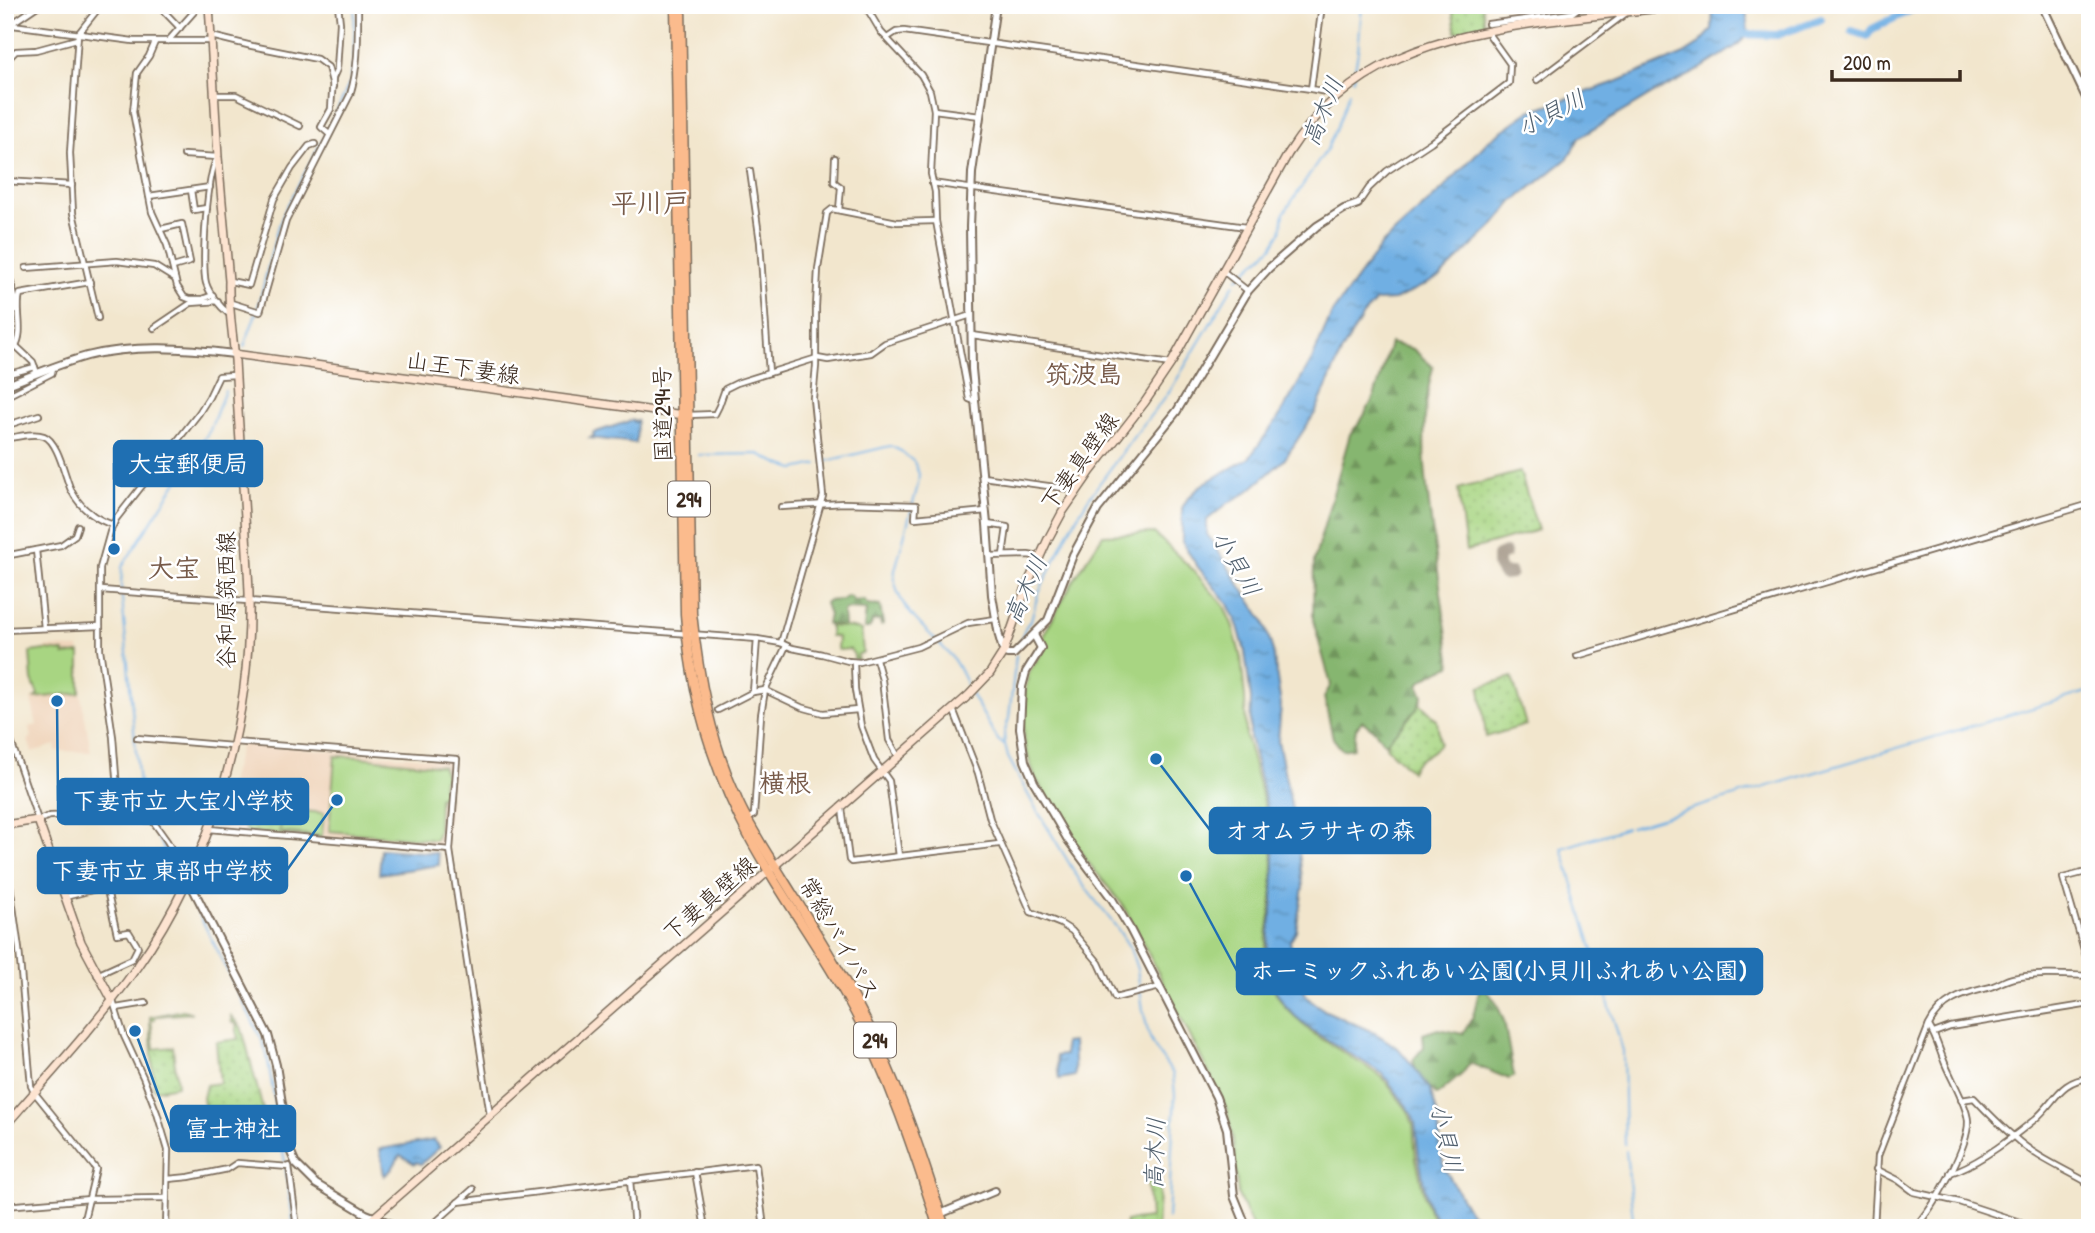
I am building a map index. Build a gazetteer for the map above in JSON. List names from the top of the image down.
{
  "streets": {
    "highway": ["国道294号", "294", "常総バイパス"],
    "main road": ["山王下妻線", "下妻真壁線", "谷和原筑西線"]
  },
  "crossings": [
    ["山王下妻線", "国道294号"],
    ["山王下妻線", "谷和原筑西線"],
    ["国道294号", "下妻真壁線"],
    ["国道294号", "常総バイパス"],
    ["下妻真壁線", "常総バイパス"]
  ],
  "districts": [
    "平川戸",
    "筑波島",
    "大宝",
    "横根"
  ],
  "water": ["高木川", "小貝川"],
  "places": [
    "大宝郵便局",
    "下妻市立 大宝小学校",
    "オオムラサキの森",
    "下妻市立 東部中学校",
    "ホーミックふれあい公園(小貝川ふれあい公園)",
    "富士神社"
  ],
  "scale_bar": "200 m"
}
